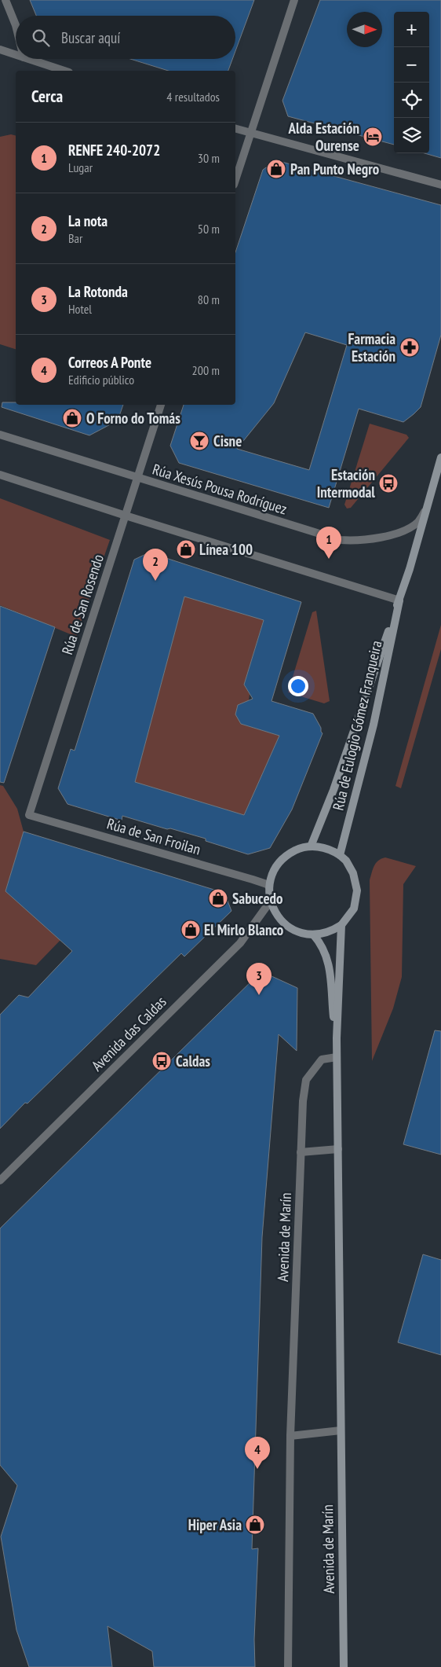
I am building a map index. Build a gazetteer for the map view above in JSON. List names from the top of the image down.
{
  "streets": {
    "main road": ["Rúa de Eulogio Gómez Franqueira", "Avenida de Marín"],
    "street": [
      "Rúa Xesús Pousa Rodríguez",
      "Rúa de San Rosendo",
      "Rúa de San Froilan",
      "Avenida das Caldas"
    ]
  },
  "crossings": [
    ["Rúa Xesús Pousa Rodríguez", "Rúa de San Rosendo"],
    ["Rúa Xesús Pousa Rodríguez", "Rúa de Eulogio Gómez Franqueira"],
    ["Rúa de San Rosendo", "Rúa de San Froilan"],
    ["Rúa de Eulogio Gómez Franqueira", "Rúa de San Froilan"],
    ["Rúa de Eulogio Gómez Franqueira", "Avenida das Caldas"],
    ["Rúa de San Froilan", "Avenida das Caldas"]
  ],
  "places": {
    "hotel": ["Alda Estación Ourense"],
    "shop": [
      "Pan Punto Negro",
      "O Forno do Tomás",
      "Línea 100",
      "Sabucedo",
      "El Mirlo Blanco",
      "Hiper Asia"
    ],
    "pharmacy": ["Farmacia Estación"],
    "bar": ["Cisne"],
    "bus stop": ["Estación Intermodal", "Caldas"]
  },
  "north": "right",
  "page": {
    "map_buttons": ["+", "−"],
    "search": "Buscar aquí",
    "heading": ["Cerca", "4 resultados"],
    "list": [
      {
        "mark": "1",
        "name": "RENFE 240-2072",
        "note": "Lugar",
        "value": "30 m"
      },
      {
        "mark": "2",
        "name": "La nota",
        "note": "Bar",
        "value": "50 m"
      },
      {
        "mark": "3",
        "name": "La Rotonda",
        "note": "Hotel",
        "value": "80 m"
      },
      {
        "mark": "4",
        "name": "Correos A Ponte",
        "note": "Edificio público",
        "value": "200 m"
      }
    ],
    "pins": [
      "1",
      "2",
      "3",
      "4"
    ]
  }
}
